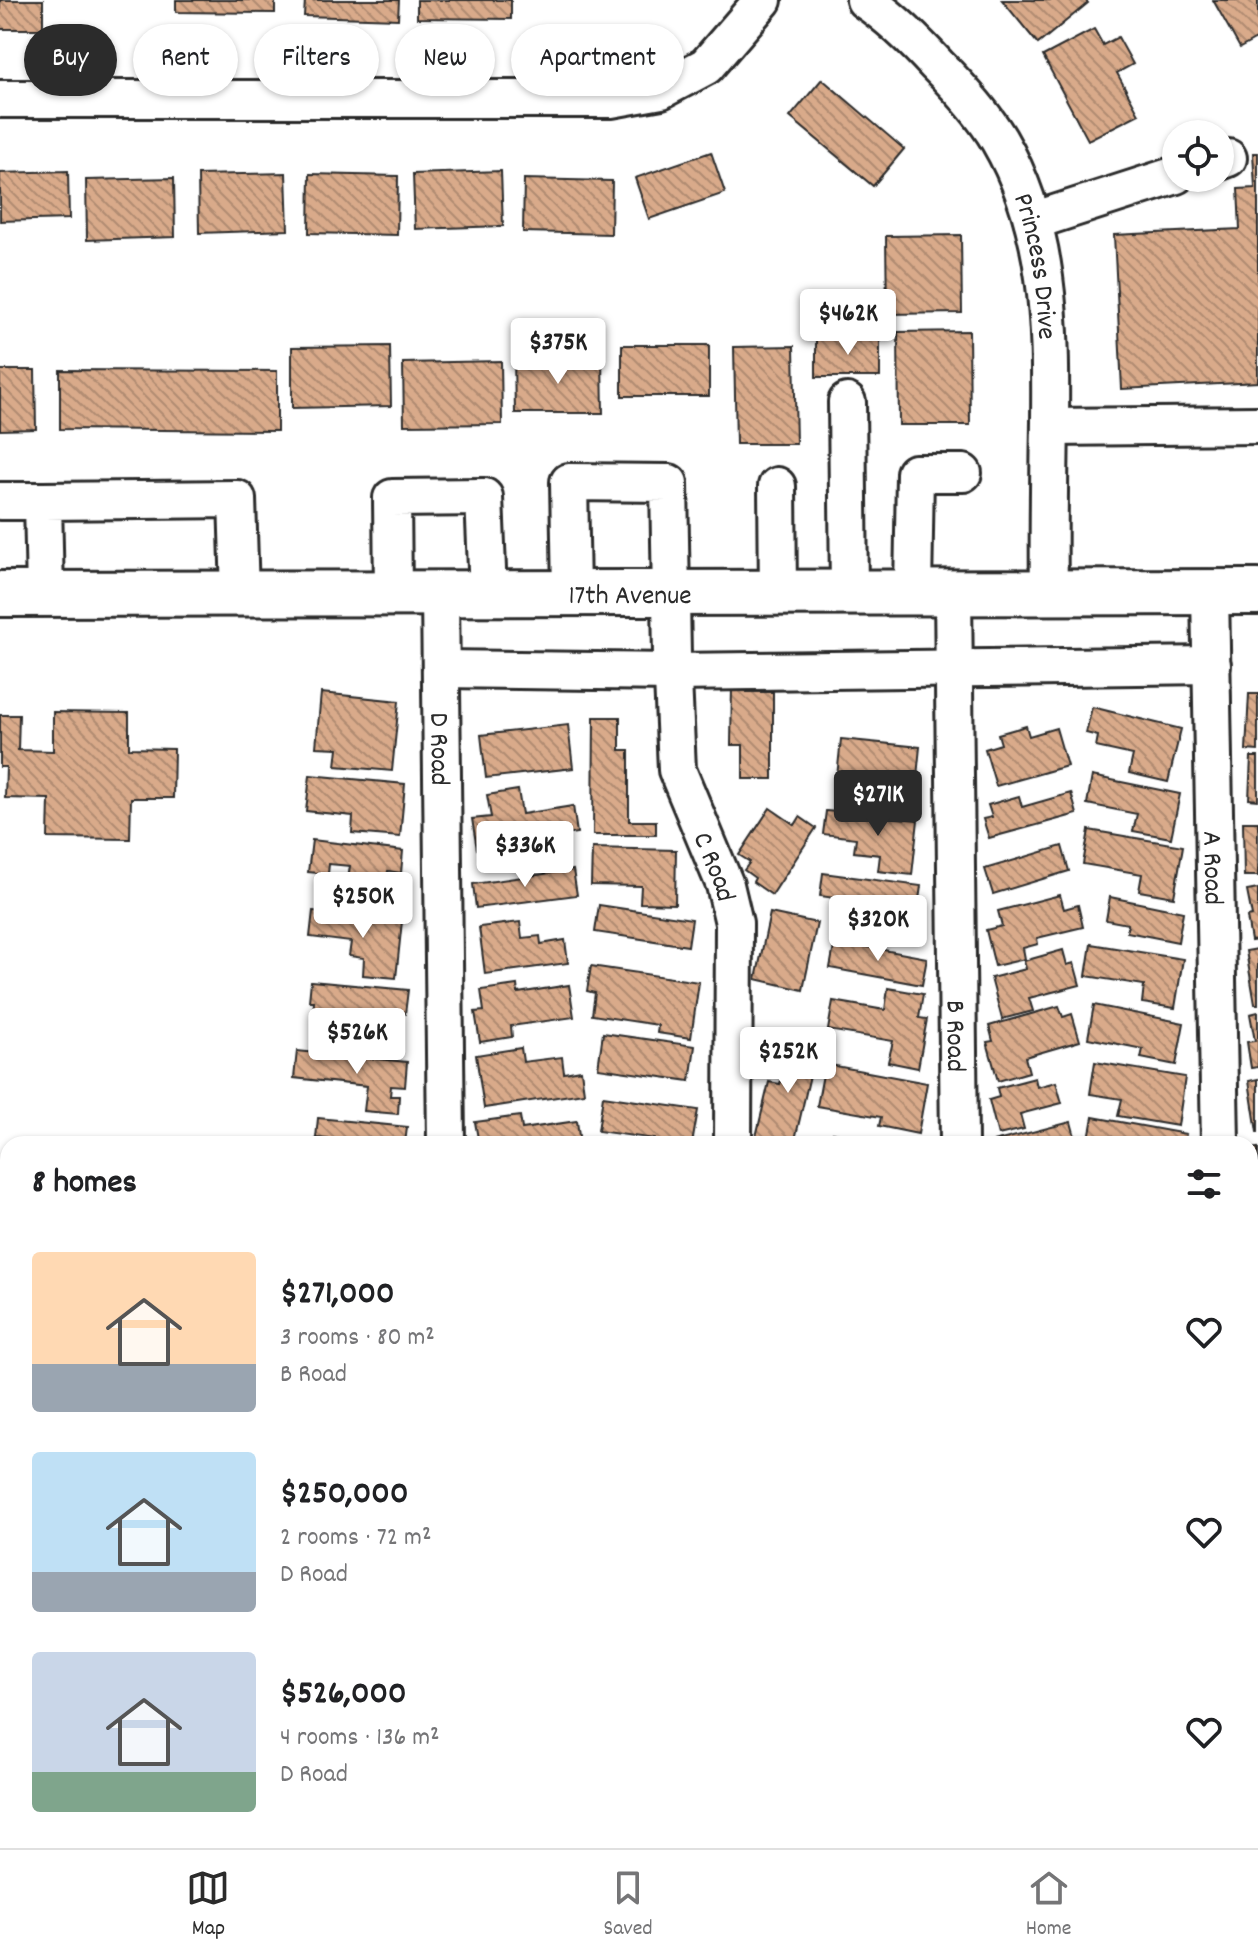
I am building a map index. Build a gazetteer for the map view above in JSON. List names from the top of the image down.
{
  "streets": {
    "main road": ["17th Avenue"],
    "street": [
      "Princess Drive",
      "D Road",
      "C Road",
      "A Road",
      "B Road"
    ]
  },
  "crossings": [
    ["Princess Drive", "17th Avenue"],
    ["17th Avenue", "D Road"],
    ["17th Avenue", "C Road"],
    ["17th Avenue", "A Road"],
    ["17th Avenue", "B Road"]
  ],
  "page": {
    "chip": [
      "Buy",
      "Rent",
      "Filters",
      "New",
      "Apartment"
    ],
    "price": [
      "$462K",
      "$375K",
      "$271K",
      "$336K",
      "$250K",
      "$320K",
      "$526K",
      "$252K"
    ],
    "heading": "8 homes",
    "list": [
      {
        "name": "$271,000",
        "note": "3 rooms · 80 m² · B Road"
      },
      {
        "name": "$250,000",
        "note": "2 rooms · 72 m² · D Road"
      },
      {
        "name": "$526,000",
        "note": "4 rooms · 136 m² · D Road"
      }
    ],
    "tabs": ["Map", "Saved", "Home"]
  }
}
